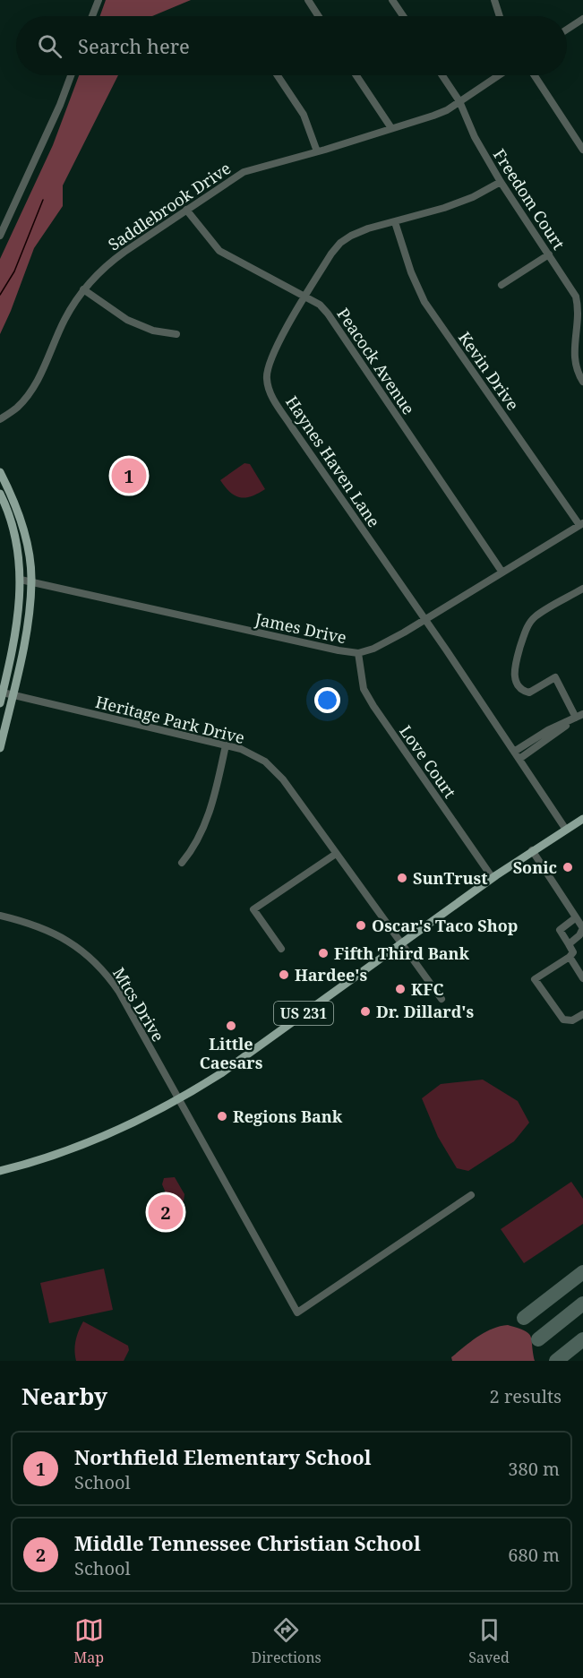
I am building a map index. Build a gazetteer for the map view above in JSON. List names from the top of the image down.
{
  "streets": {
    "main road": ["US 231"],
    "street": [
      "Freedom Court",
      "Saddlebrook Drive",
      "Peacock Avenue",
      "Kevin Drive",
      "Haynes Haven Lane",
      "James Drive",
      "Heritage Park Drive",
      "Love Court",
      "Mtcs Drive"
    ]
  },
  "crossings": [
    ["Freedom Court", "Saddlebrook Drive"],
    ["Freedom Court", "Haynes Haven Lane"],
    ["Saddlebrook Drive", "Peacock Avenue"],
    ["Peacock Avenue", "Haynes Haven Lane"],
    ["Peacock Avenue", "James Drive"],
    ["Kevin Drive", "Haynes Haven Lane"],
    ["Kevin Drive", "James Drive"],
    ["Haynes Haven Lane", "James Drive"],
    ["Haynes Haven Lane", "US 231"],
    ["James Drive", "Love Court"],
    ["Heritage Park Drive", "US 231"],
    ["Love Court", "US 231"],
    ["Mtcs Drive", "US 231"]
  ],
  "places": [
    "Sonic",
    "SunTrust",
    "Oscar's Taco Shop",
    "Fifth Third Bank",
    "Hardee's",
    "KFC",
    "Dr. Dillard's",
    "Little Caesars",
    "Regions Bank"
  ],
  "page": {
    "search": "Search here",
    "pins": ["1", "2"],
    "heading": ["Nearby", "2 results"],
    "list": [
      {
        "mark": "1",
        "name": "Northfield Elementary School",
        "note": "School",
        "value": "380 m"
      },
      {
        "mark": "2",
        "name": "Middle Tennessee Christian School",
        "note": "School",
        "value": "680 m"
      }
    ],
    "nav": ["Map", "Directions", "Saved"]
  }
}
